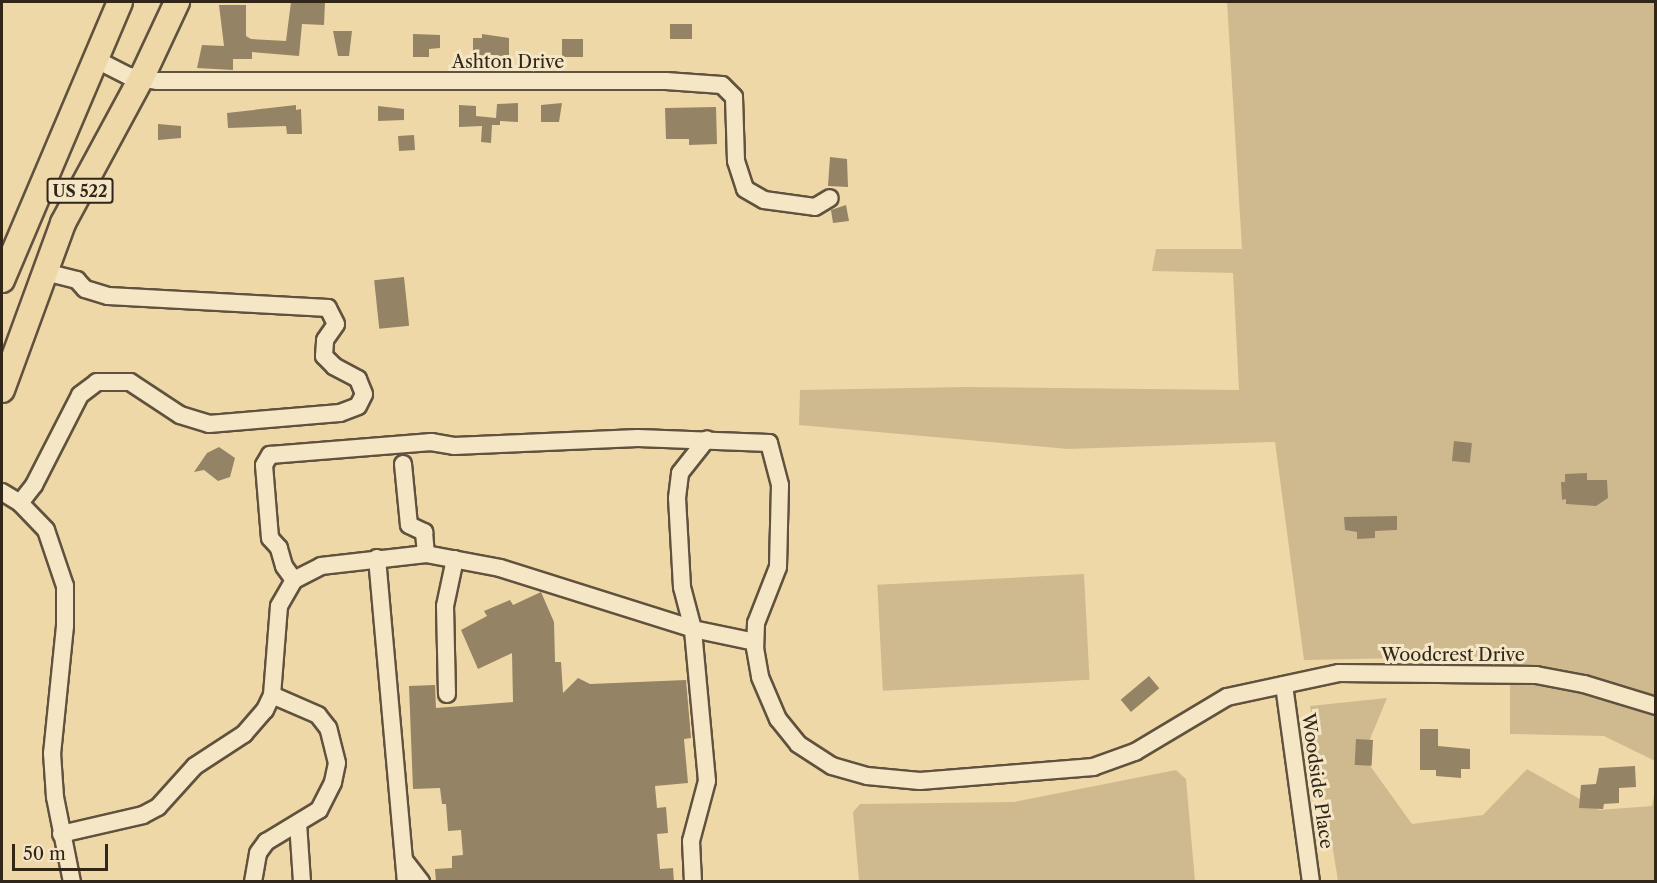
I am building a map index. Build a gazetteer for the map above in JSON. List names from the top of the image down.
{
  "streets": {
    "highway": ["US 522"],
    "street": ["Ashton Drive", "Woodcrest Drive", "Woodside Place"]
  },
  "crossings": [
    ["Ashton Drive", "US 522"],
    ["Woodcrest Drive", "Woodside Place"]
  ],
  "scale_bar": "50 m"
}
